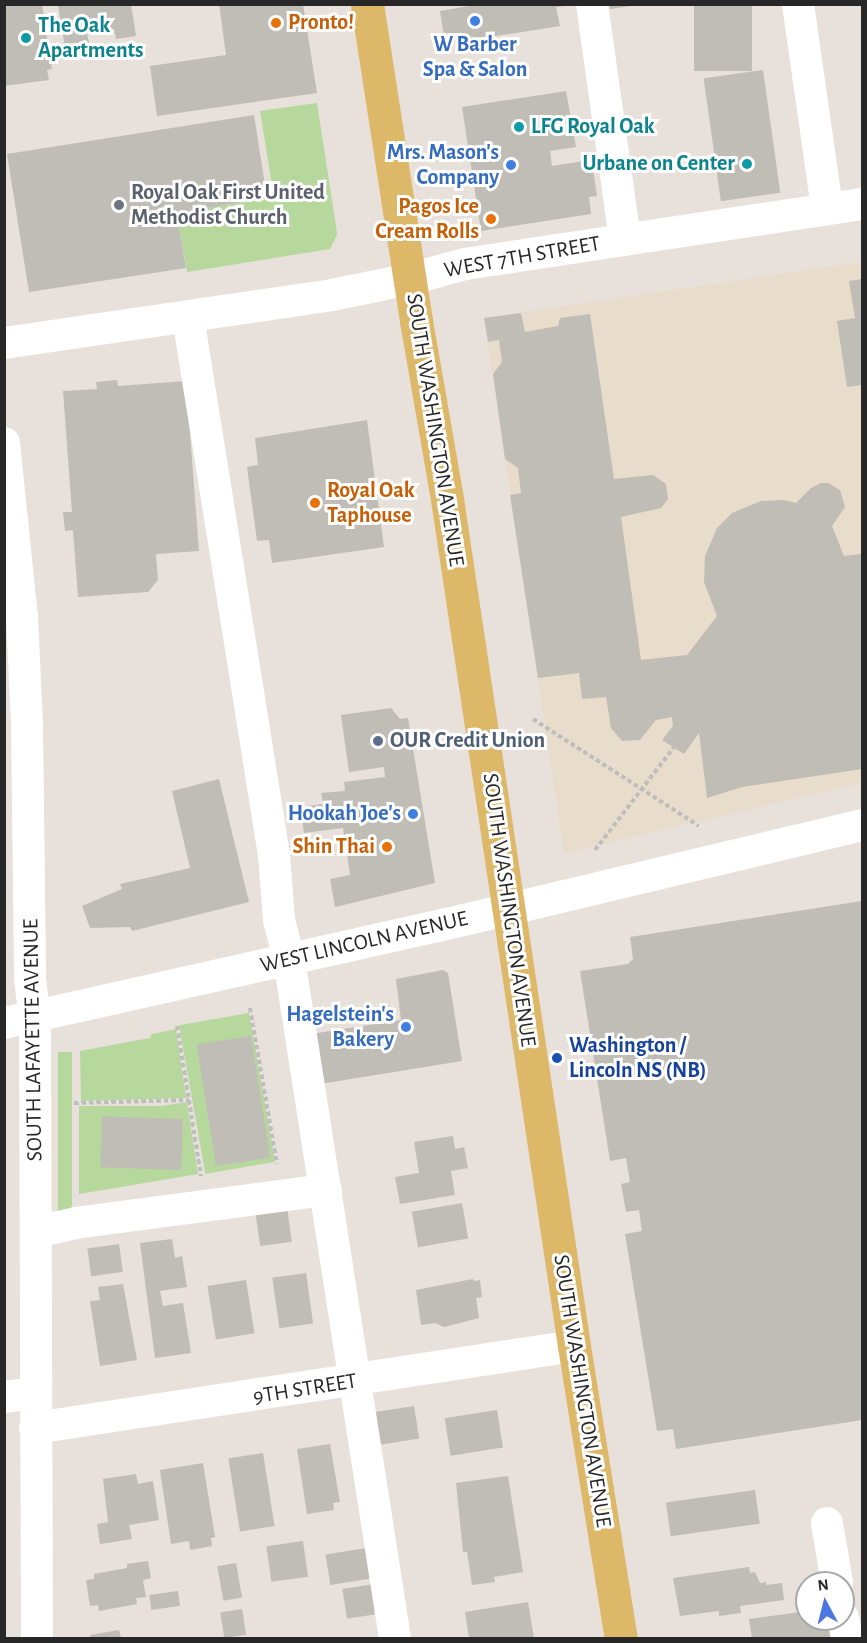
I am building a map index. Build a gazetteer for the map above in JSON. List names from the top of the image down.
{
  "streets": {
    "main road": ["SOUTH WASHINGTON AVENUE"],
    "street": [
      "WEST 7TH STREET",
      "WEST LINCOLN AVENUE",
      "SOUTH LAFAYETTE AVENUE",
      "9TH STREET"
    ]
  },
  "crossings": [
    ["WEST 7TH STREET", "SOUTH WASHINGTON AVENUE"],
    ["SOUTH WASHINGTON AVENUE", "WEST LINCOLN AVENUE"],
    ["SOUTH WASHINGTON AVENUE", "9TH STREET"],
    ["WEST LINCOLN AVENUE", "SOUTH LAFAYETTE AVENUE"],
    ["SOUTH LAFAYETTE AVENUE", "9TH STREET"]
  ],
  "places": [
    "W Barber Spa & Salon",
    "Pronto!",
    "The Oak Apartments",
    "LFG Royal Oak",
    "Urbane on Center",
    "Mrs. Mason's Company",
    "Royal Oak First United Methodist Church",
    "Pagos Ice Cream Rolls",
    "Royal Oak Taphouse",
    "OUR Credit Union",
    "Hookah Joe's",
    "Shin Thai",
    "Hagelstein's Bakery",
    "Washington / Lincoln NS (NB)"
  ],
  "north": "top"
}
